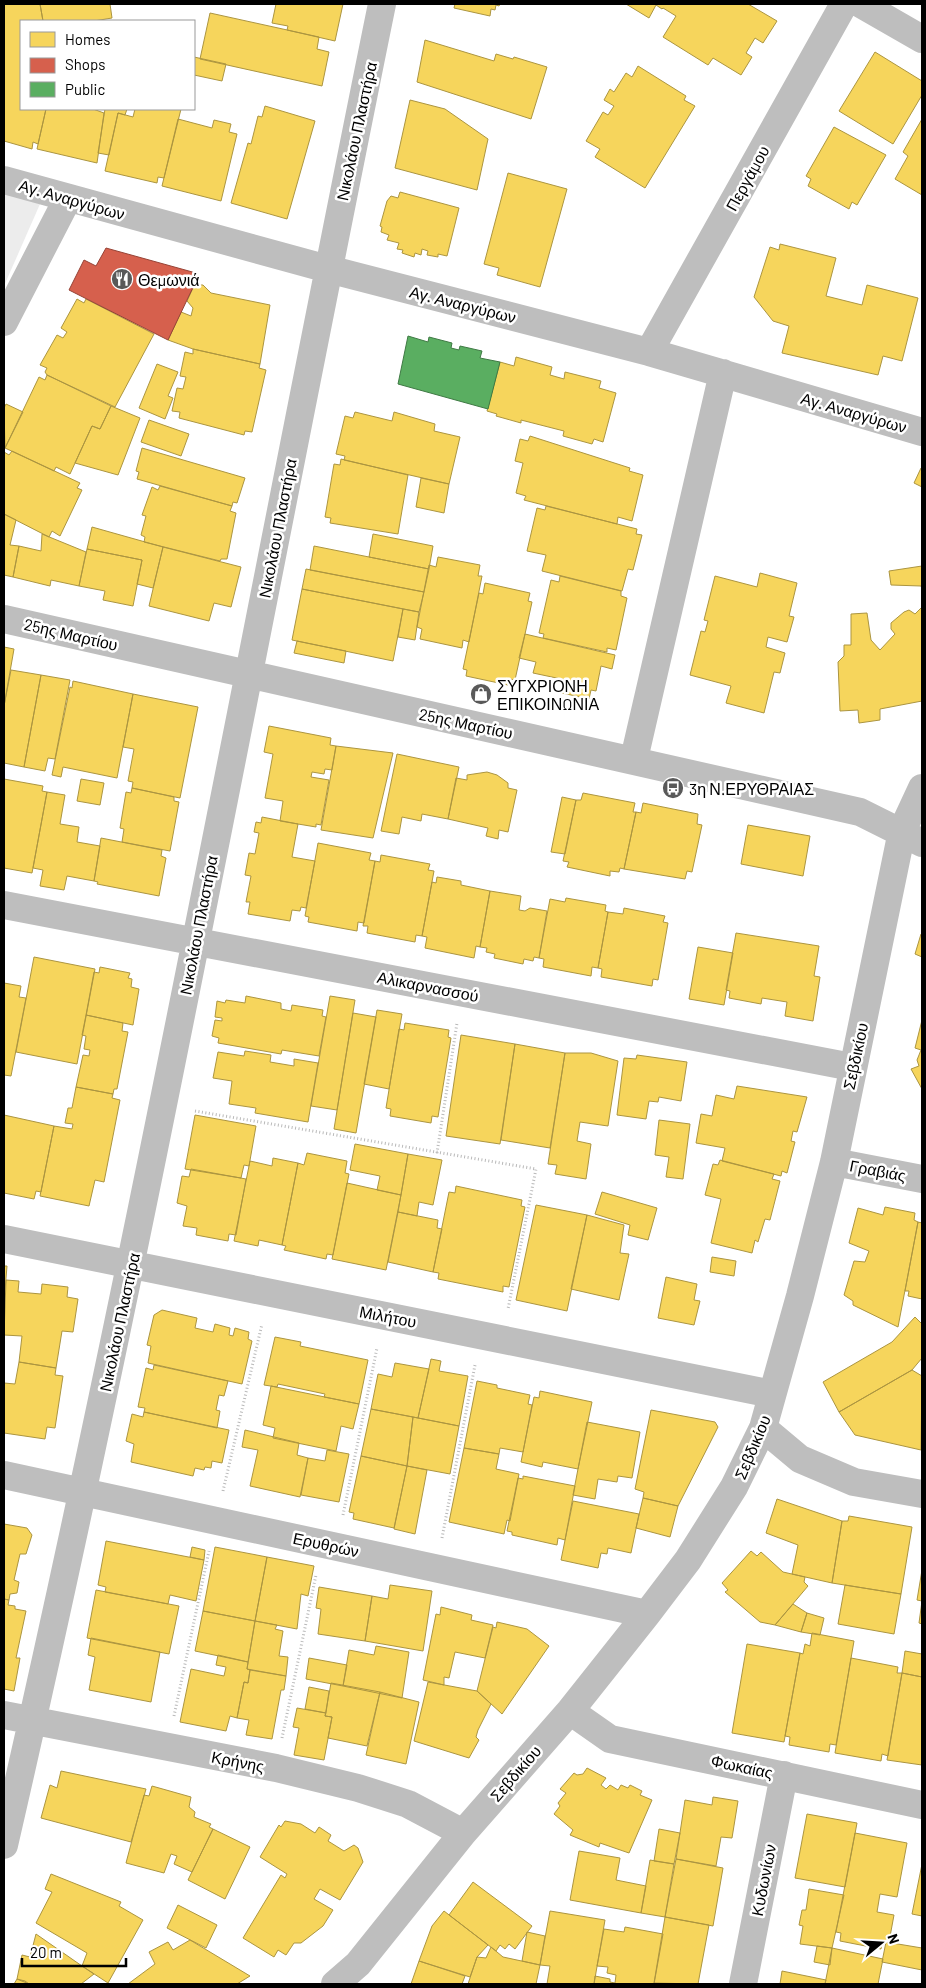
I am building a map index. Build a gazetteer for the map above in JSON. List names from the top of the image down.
{
  "streets": {
    "street": [
      "Νικολάου Πλαστήρα",
      "Περγάμου",
      "Αγ. Αναργύρων",
      "25ης Μαρτίου",
      "Αλικαρνασσού",
      "Σεβδικίου",
      "Γραβιάς",
      "Μιλήτου",
      "Ερυθρών",
      "Κρήνης",
      "Φωκαίας",
      "Κυδωνίων"
    ]
  },
  "crossings": [
    ["Νικολάου Πλαστήρα", "Αγ. Αναργύρων"],
    ["Νικολάου Πλαστήρα", "25ης Μαρτίου"],
    ["Νικολάου Πλαστήρα", "Αλικαρνασσού"],
    ["Νικολάου Πλαστήρα", "Μιλήτου"],
    ["Νικολάου Πλαστήρα", "Ερυθρών"],
    ["Νικολάου Πλαστήρα", "Κρήνης"],
    ["Περγάμου", "Αγ. Αναργύρων"],
    ["25ης Μαρτίου", "Σεβδικίου"],
    ["Αλικαρνασσού", "Σεβδικίου"],
    ["Σεβδικίου", "Γραβιάς"],
    ["Σεβδικίου", "Μιλήτου"],
    ["Σεβδικίου", "Ερυθρών"],
    ["Σεβδικίου", "Κρήνης"],
    ["Σεβδικίου", "Φωκαίας"],
    ["Φωκαίας", "Κυδωνίων"]
  ],
  "places": {
    "restaurant": ["Θεμωνιά"],
    "shop": ["ΣΥΓΧΡΙΟΝΗ ΕΠΙΚΟΙΝΩΝΙΑ"],
    "bus stop": ["3η Ν.ΕΡΥΘΡΑΙΑΣ"]
  },
  "legend": ["Homes", "Shops", "Public"],
  "scale_bar": "20 m",
  "north": "right"
}
